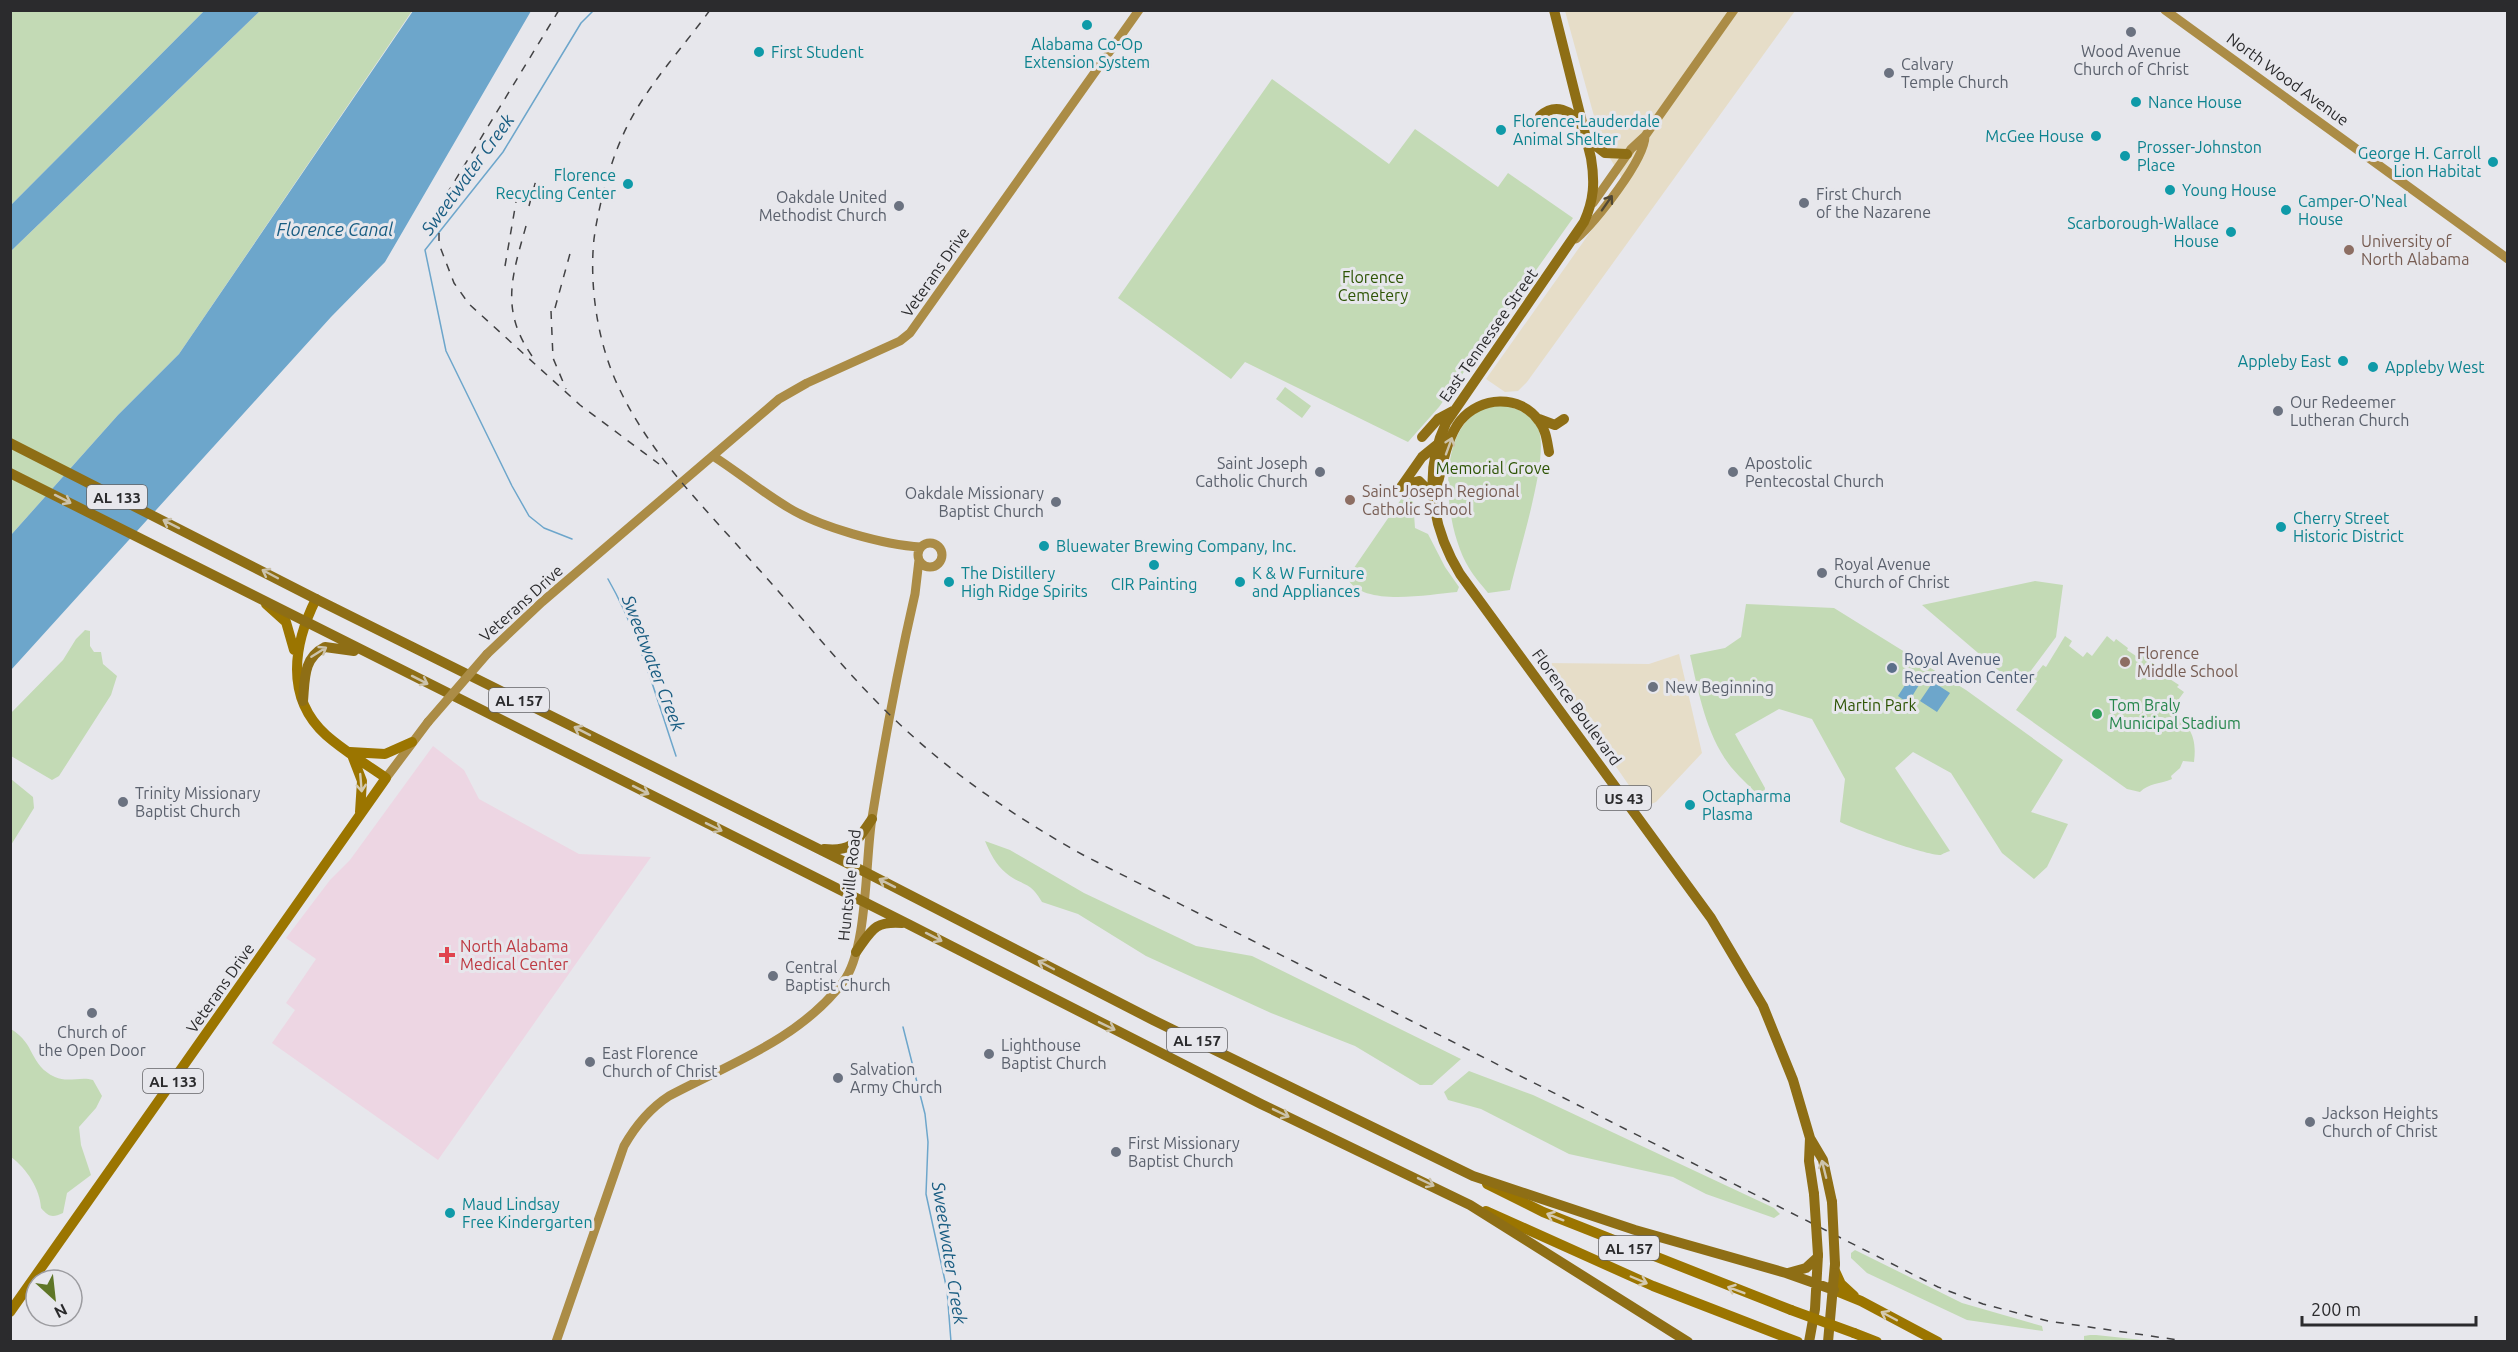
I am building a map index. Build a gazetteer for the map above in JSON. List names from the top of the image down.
{
  "streets": {
    "highway": [
      "East Tennessee Street",
      "AL 133",
      "AL 157",
      "Florence Boulevard",
      "US 43"
    ],
    "main road": ["North Wood Avenue", "Veterans Drive", "Huntsville Road"]
  },
  "crossings": [
    ["East Tennessee Street", "Florence Boulevard"],
    ["East Tennessee Street", "US 43"],
    ["AL 133", "AL 157"],
    ["AL 157", "Huntsville Road"]
  ],
  "water": ["Sweetwater Creek", "Florence Canal"],
  "parks": ["Florence Cemetery", "Memorial Grove", "Martin Park"],
  "places": {
    "other": [
      "Alabama Co-Op Extension System",
      "Wood Avenue Church of Christ",
      "First Student",
      "Calvary Temple Church",
      "Nance House",
      "Florence-Lauderdale Animal Shelter",
      "McGee House",
      "Prosser-Johnston Place",
      "George H. Carroll Lion Habitat",
      "Florence Recycling Center",
      "Young House",
      "First Church of the Nazarene",
      "Oakdale United Methodist Church",
      "Camper-O'Neal House",
      "Scarborough-Wallace House",
      "University of North Alabama",
      "Appleby East",
      "Appleby West",
      "Our Redeemer Lutheran Church",
      "Saint Joseph Catholic Church",
      "Apostolic Pentecostal Church",
      "Saint Joseph Regional Catholic School",
      "Oakdale Missionary Baptist Church",
      "Cherry Street Historic District",
      "Bluewater Brewing Company, Inc.",
      "CIR Painting",
      "Royal Avenue Church of Christ",
      "The Distillery High Ridge Spirits",
      "K & W Furniture and Appliances",
      "Florence Middle School",
      "Royal Avenue Recreation Center",
      "New Beginning",
      "Tom Braly Municipal Stadium",
      "Trinity Missionary Baptist Church",
      "Octapharma Plasma",
      "Central Baptist Church",
      "Church of the Open Door",
      "Lighthouse Baptist Church",
      "East Florence Church of Christ",
      "Salvation Army Church",
      "Jackson Heights Church of Christ",
      "First Missionary Baptist Church",
      "Maud Lindsay Free Kindergarten"
    ],
    "health": ["North Alabama Medical Center"]
  },
  "scale_bar": "200 m",
  "north": "bottom right"
}
